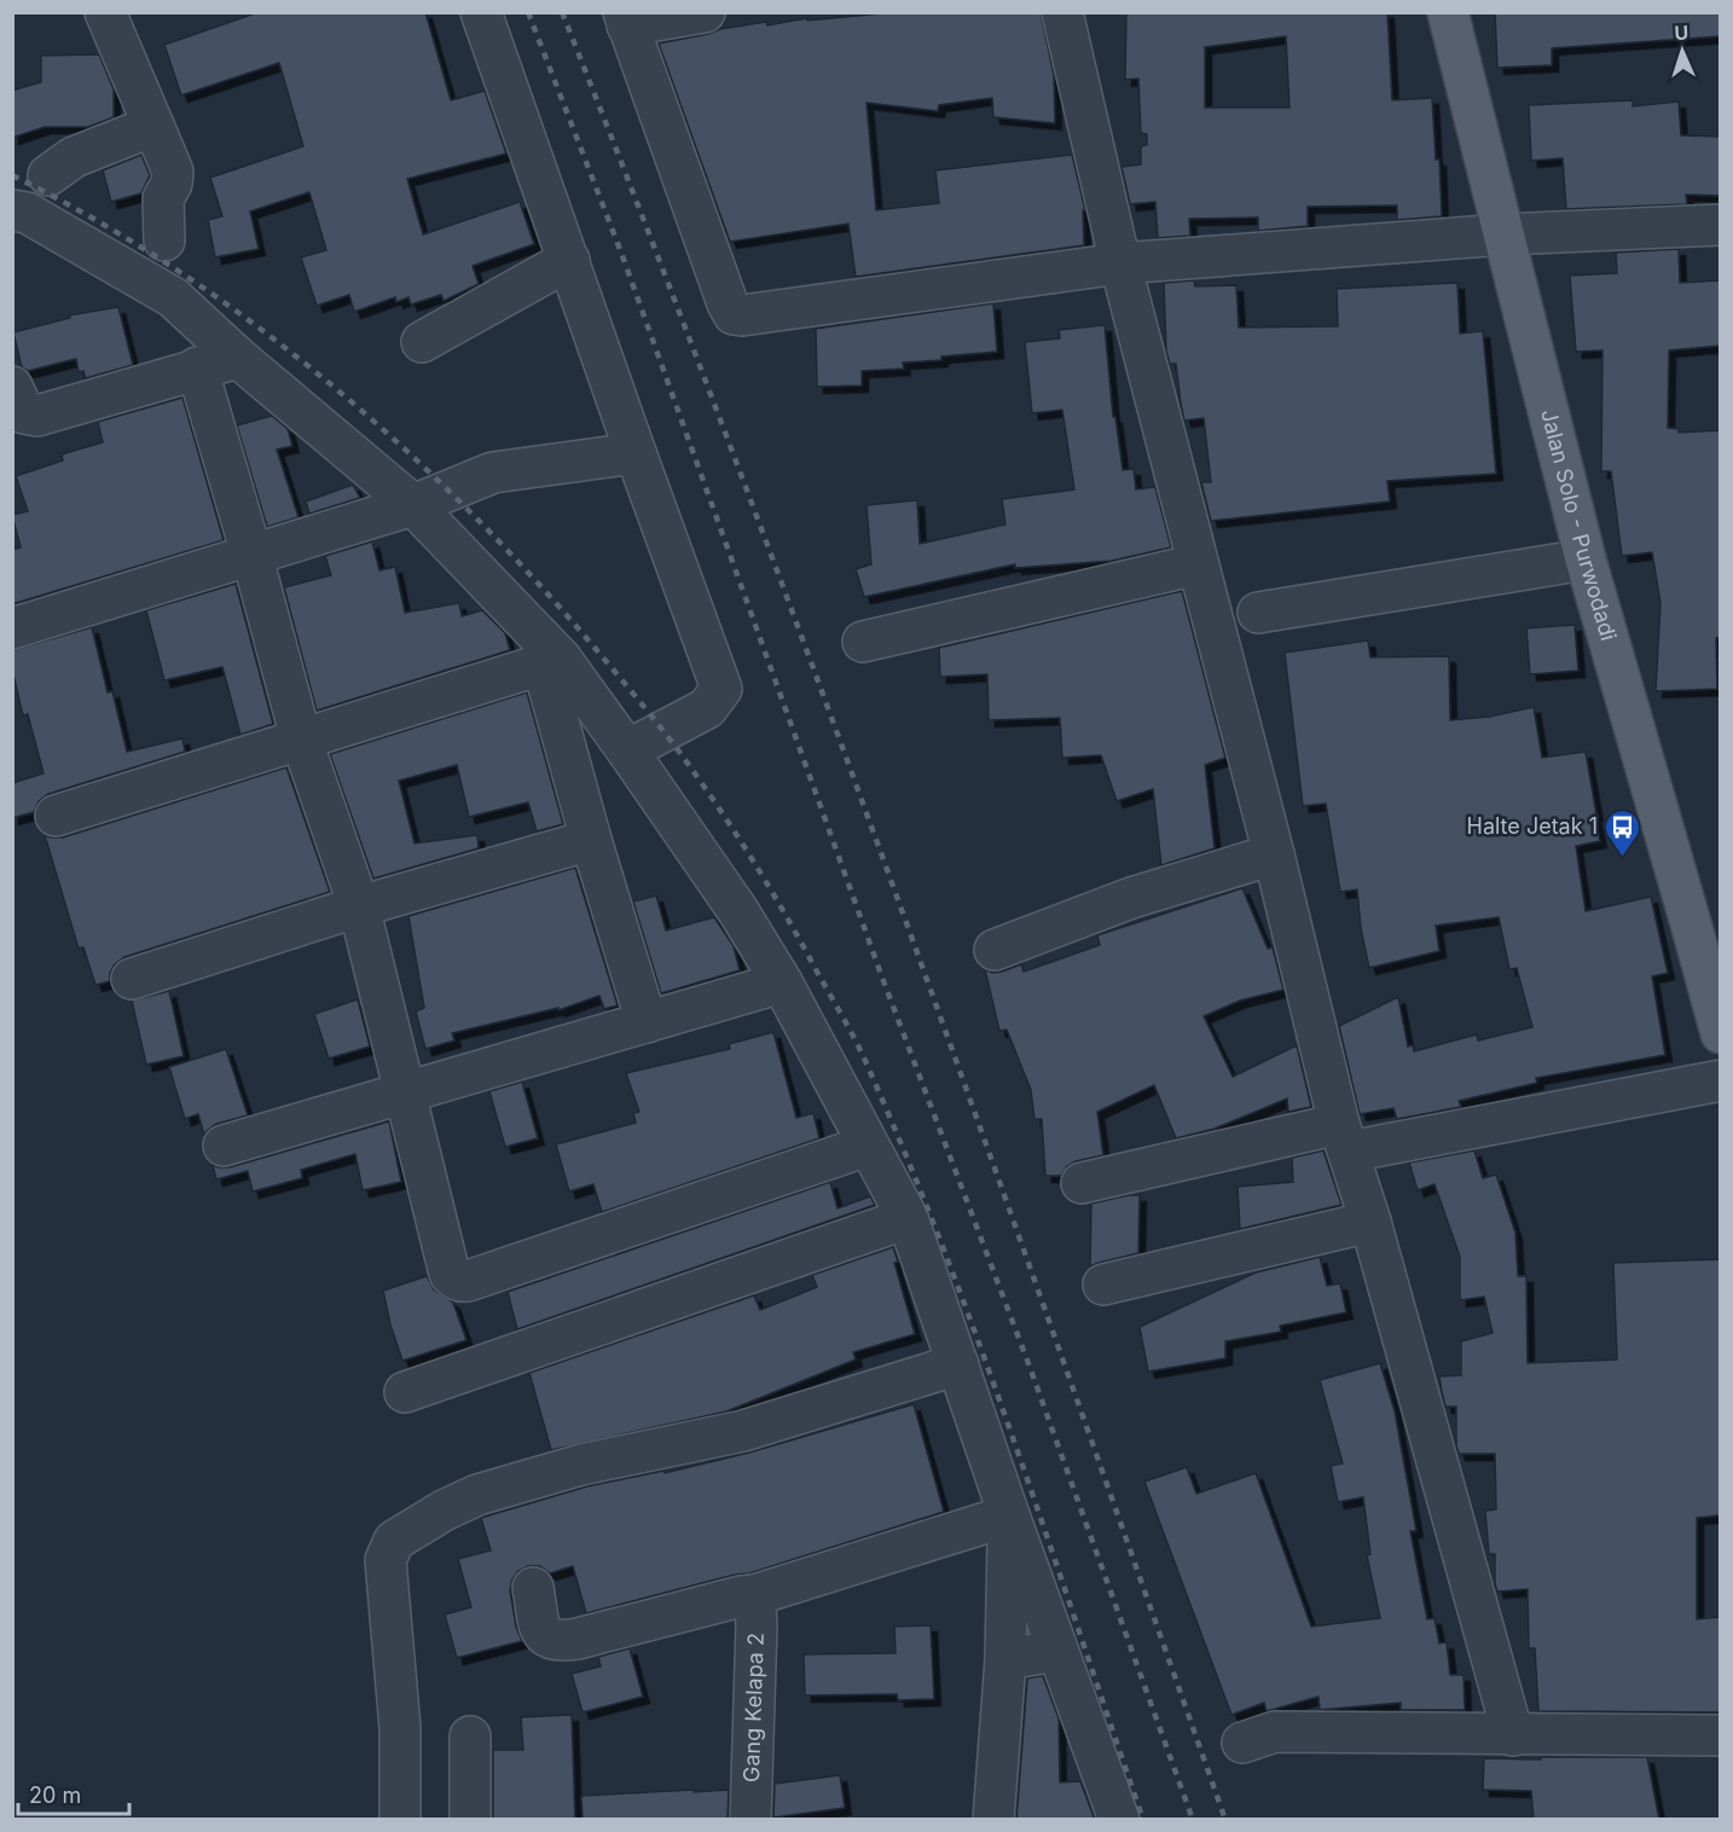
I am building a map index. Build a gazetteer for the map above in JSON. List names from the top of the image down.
{
  "streets": {
    "main road": ["Jalan Solo - Purwodadi"],
    "street": ["Gang Kelapa 2"]
  },
  "places": {
    "bus stop": ["Halte Jetak 1"]
  },
  "scale_bar": "20 m",
  "north": "top"
}
